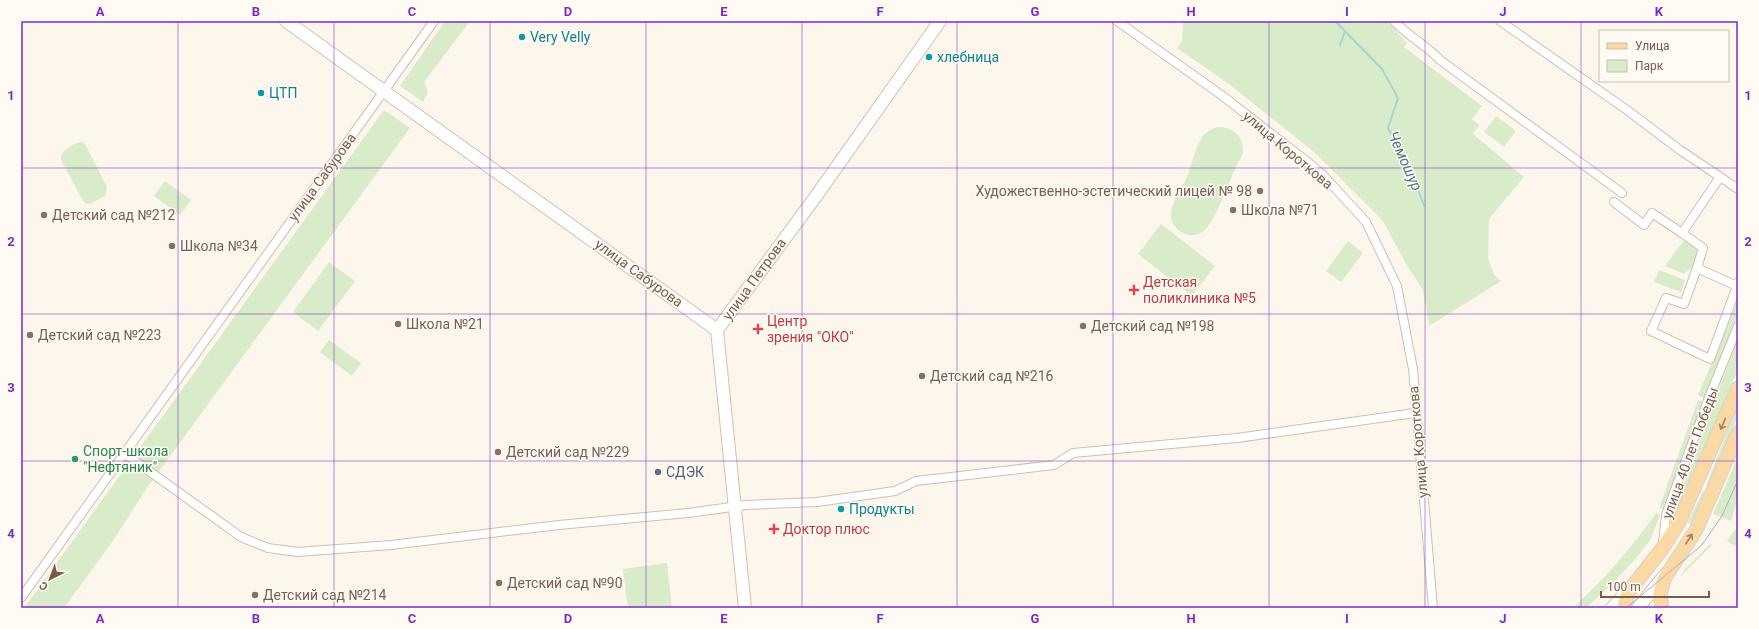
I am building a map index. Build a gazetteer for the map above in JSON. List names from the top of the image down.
{
  "streets": {
    "main road": ["улица Сабурова", "улица Петрова", "улица 40 лет Победы"],
    "street": ["улица Короткова"]
  },
  "crossings": [
    ["улица Сабурова", "улица Петрова"]
  ],
  "water": ["Чемошур"],
  "places": {
    "other": [
      "Very Velly",
      "хлебница",
      "ЦТП",
      "Художественно-эстетический лицей № 98",
      "Школа №71",
      "Детский сад №212",
      "Школа №34",
      "Школа №21",
      "Детский сад №198",
      "Детский сад №223",
      "Детский сад №216",
      "Детский сад №229",
      "Спорт-школа \"Нефтяник\"",
      "СДЭК",
      "Продукты",
      "Детский сад №90",
      "Детский сад №214"
    ],
    "health": ["Детская поликлиника №5", "Центр зрения \"ОКО\"", "Доктор плюс"]
  },
  "legend": ["Улица", "Парк"],
  "scale_bar": "100 m",
  "north": "bottom left",
  "grid": {
    "columns": [
      "A",
      "B",
      "C",
      "D",
      "E",
      "F",
      "G",
      "H",
      "I",
      "J",
      "K"
    ],
    "rows": [
      "1",
      "2",
      "3",
      "4"
    ]
  }
}
